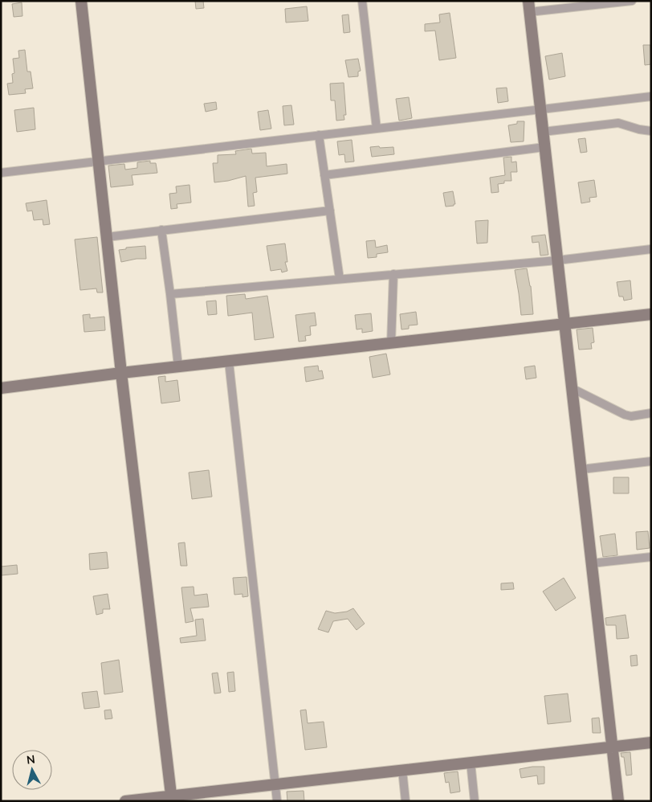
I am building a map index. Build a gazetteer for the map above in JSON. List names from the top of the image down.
{
  "north": "top"
}
